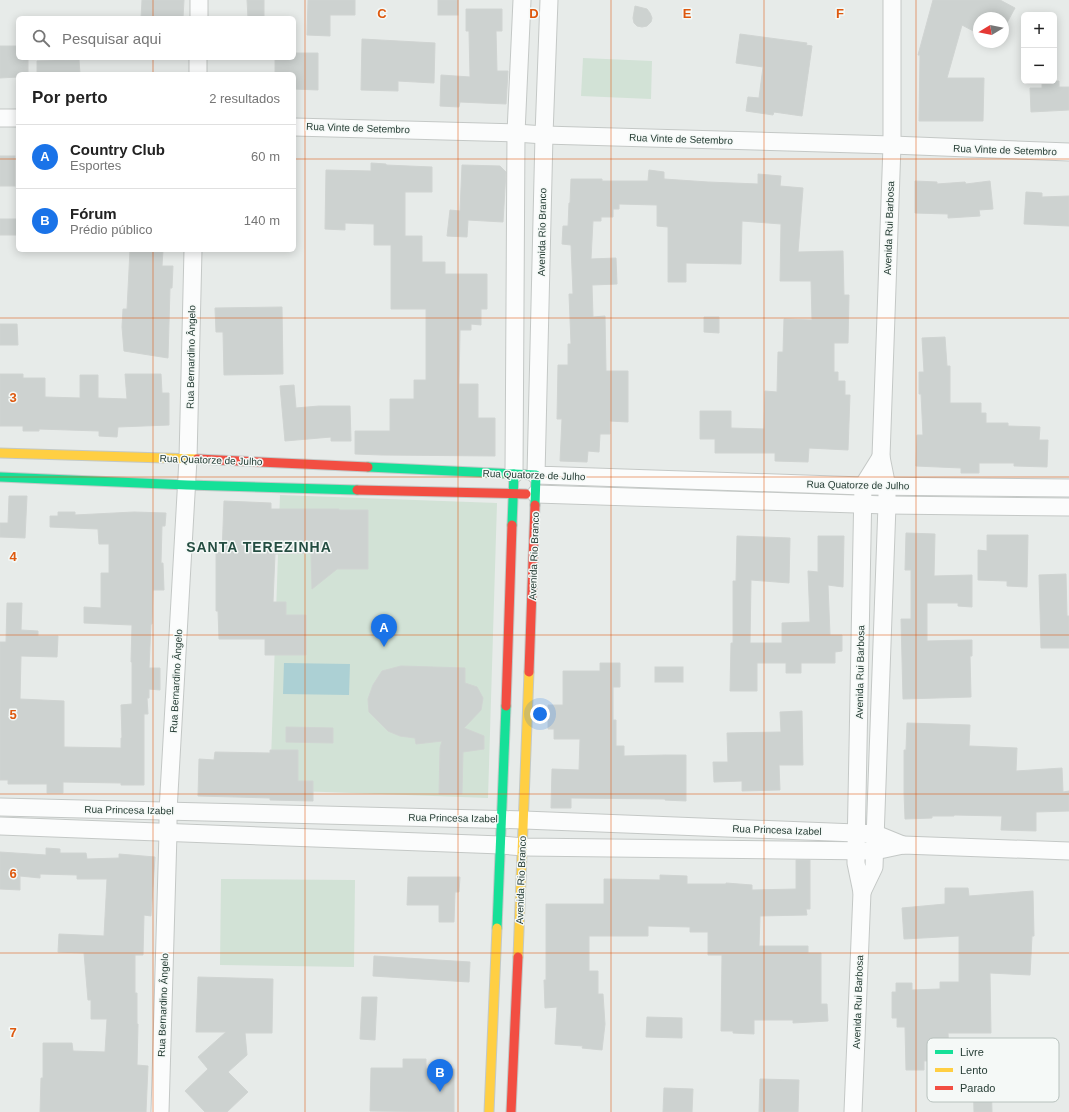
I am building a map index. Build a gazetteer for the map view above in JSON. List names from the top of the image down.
{
  "streets": {
    "street": [
      "Rua Vinte de Setembro",
      "Avenida Rui Barbosa",
      "Avenida Rio Branco",
      "Rua Bernardino Ângelo",
      "Rua Quatorze de Julho",
      "Rua Princesa Izabel"
    ]
  },
  "crossings": [
    ["Rua Vinte de Setembro", "Avenida Rui Barbosa"],
    ["Rua Vinte de Setembro", "Avenida Rio Branco"],
    ["Avenida Rui Barbosa", "Rua Quatorze de Julho"],
    ["Avenida Rui Barbosa", "Rua Princesa Izabel"],
    ["Avenida Rio Branco", "Rua Quatorze de Julho"],
    ["Avenida Rio Branco", "Rua Princesa Izabel"],
    ["Rua Bernardino Ângelo", "Rua Quatorze de Julho"],
    ["Rua Bernardino Ângelo", "Rua Princesa Izabel"]
  ],
  "districts": ["SANTA TEREZINHA"],
  "legend": ["Livre", "Lento", "Parado"],
  "north": "left",
  "page": {
    "map_buttons": ["+", "−"],
    "search": "Pesquisar aqui",
    "heading": ["Por perto", "2 resultados"],
    "list": [
      {
        "mark": "A",
        "name": "Country Club",
        "note": "Esportes",
        "value": "60 m"
      },
      {
        "mark": "B",
        "name": "Fórum",
        "note": "Prédio público",
        "value": "140 m"
      }
    ],
    "pins": ["A", "B"]
  },
  "grid": {
    "columns": [
      "C",
      "D",
      "E",
      "F"
    ],
    "rows": [
      "3",
      "4",
      "5",
      "6",
      "7"
    ]
  }
}
